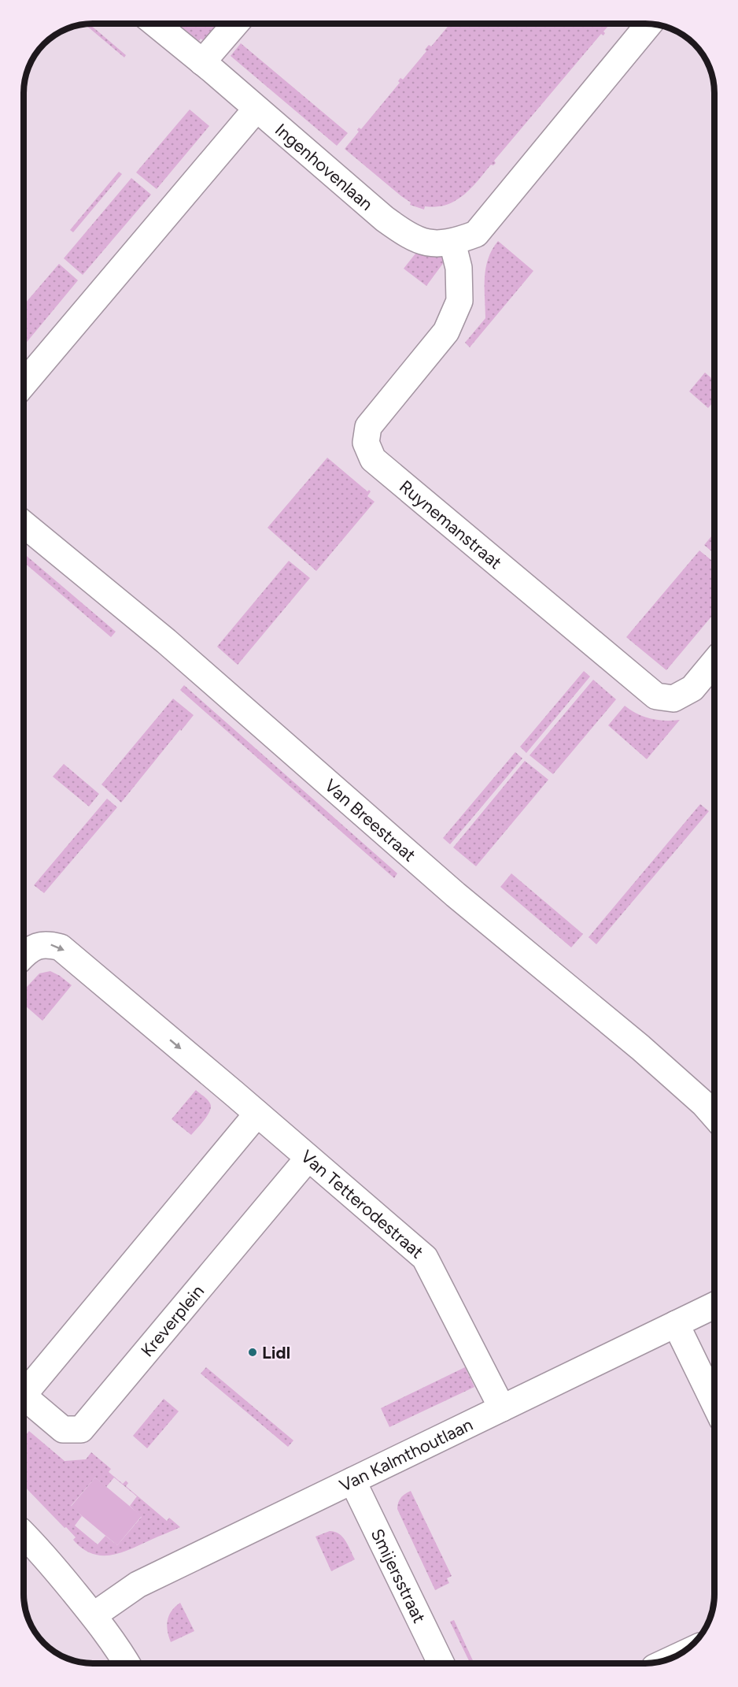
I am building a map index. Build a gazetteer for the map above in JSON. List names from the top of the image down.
{
  "streets": {
    "street": [
      "Ingenhovenlaan",
      "Ruynemanstraat",
      "Van Breestraat",
      "Van Tetterodestraat",
      "Kreverplein",
      "Van Kalmthoutlaan",
      "Smijersstraat"
    ]
  },
  "crossings": [
    ["Ingenhovenlaan", "Ruynemanstraat"],
    ["Van Tetterodestraat", "Kreverplein"],
    ["Van Tetterodestraat", "Van Kalmthoutlaan"],
    ["Van Kalmthoutlaan", "Smijersstraat"]
  ],
  "one_way": ["Van Tetterodestraat"],
  "places": ["Lidl"]
}
